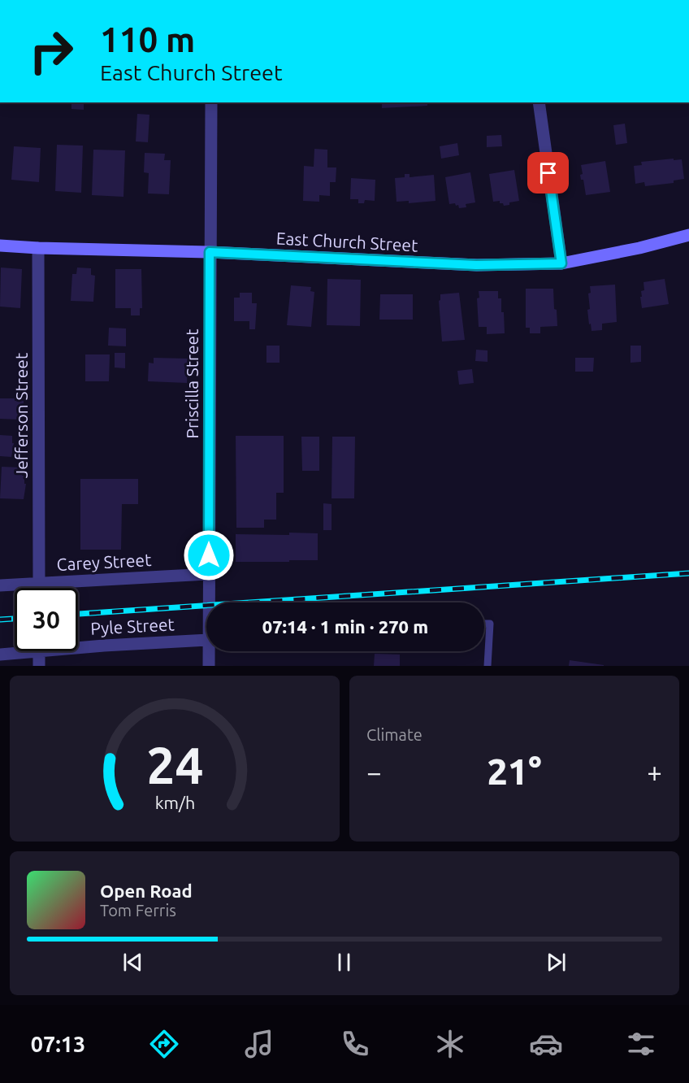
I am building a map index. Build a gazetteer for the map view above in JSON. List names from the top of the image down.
{
  "streets": {
    "street": [
      "East Church Street",
      "Priscilla Street",
      "Jefferson Street",
      "Carey Street",
      "Pyle Street"
    ]
  },
  "crossings": [
    ["East Church Street", "Priscilla Street"],
    ["East Church Street", "Jefferson Street"],
    ["Priscilla Street", "Carey Street"],
    ["Jefferson Street", "Carey Street"]
  ],
  "page": {
    "turn": ["110 m", "East Church Street"],
    "limit": "30",
    "trip": "07:14 · 1 min · 270 m",
    "tile": "Climate",
    "heat": ["−", "21°", "+"],
    "song": ["Open Road", "Tom Ferris"],
    "tabs": "07:13",
    "gauge": ["24", "km/h"]
  }
}
